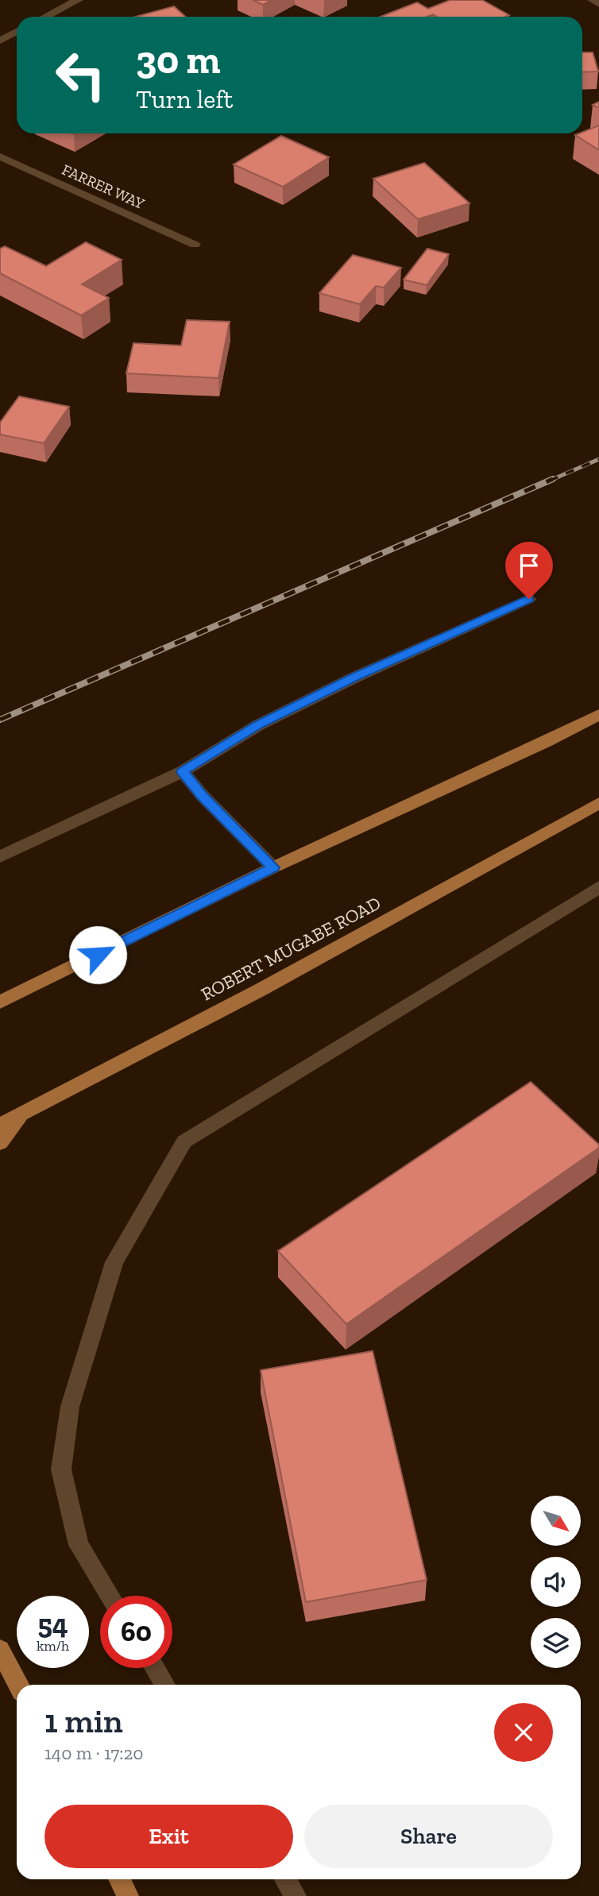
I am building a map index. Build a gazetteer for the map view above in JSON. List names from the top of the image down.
{
  "streets": {
    "main road": ["ROBERT MUGABE ROAD"],
    "street": ["FARRER WAY"]
  },
  "north": "bottom right",
  "page": {
    "turn": ["30 m", "Turn left"],
    "speed": "54 km/h",
    "limit": "60",
    "heading": ["1 min", "140 m · 17:20"],
    "buttons": ["Exit", "Share"]
  }
}
